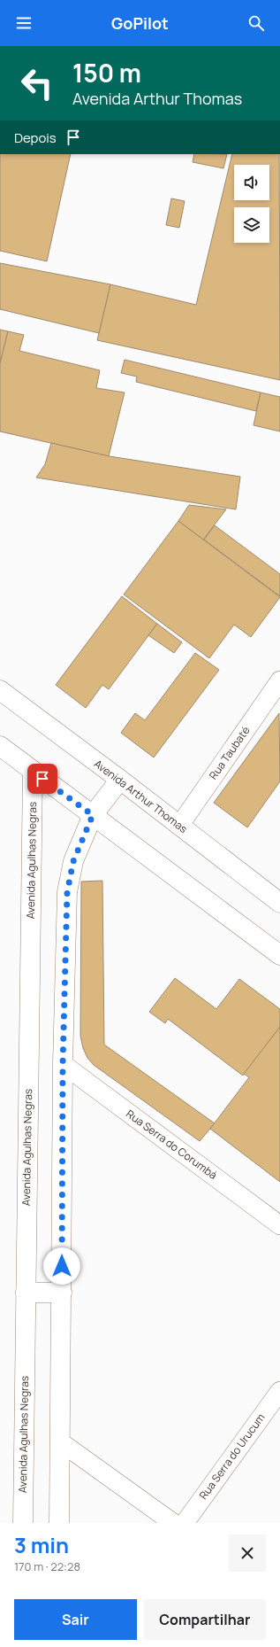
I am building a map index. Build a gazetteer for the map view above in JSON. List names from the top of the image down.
{
  "streets": {
    "street": [
      "Rua Taubaté",
      "Avenida Arthur Thomas",
      "Avenida Agulhas Negras",
      "Rua Serra do Corumbá",
      "Rua Serra do Urucum"
    ]
  },
  "crossings": [
    ["Rua Taubaté", "Avenida Arthur Thomas"]
  ],
  "page": {
    "header": "GoPilot",
    "turn": ["150 m", "Avenida Arthur Thomas"],
    "then": "Depois",
    "heading": ["3 min", "170 m · 22:28"],
    "buttons": ["Sair", "Compartilhar"]
  }
}
